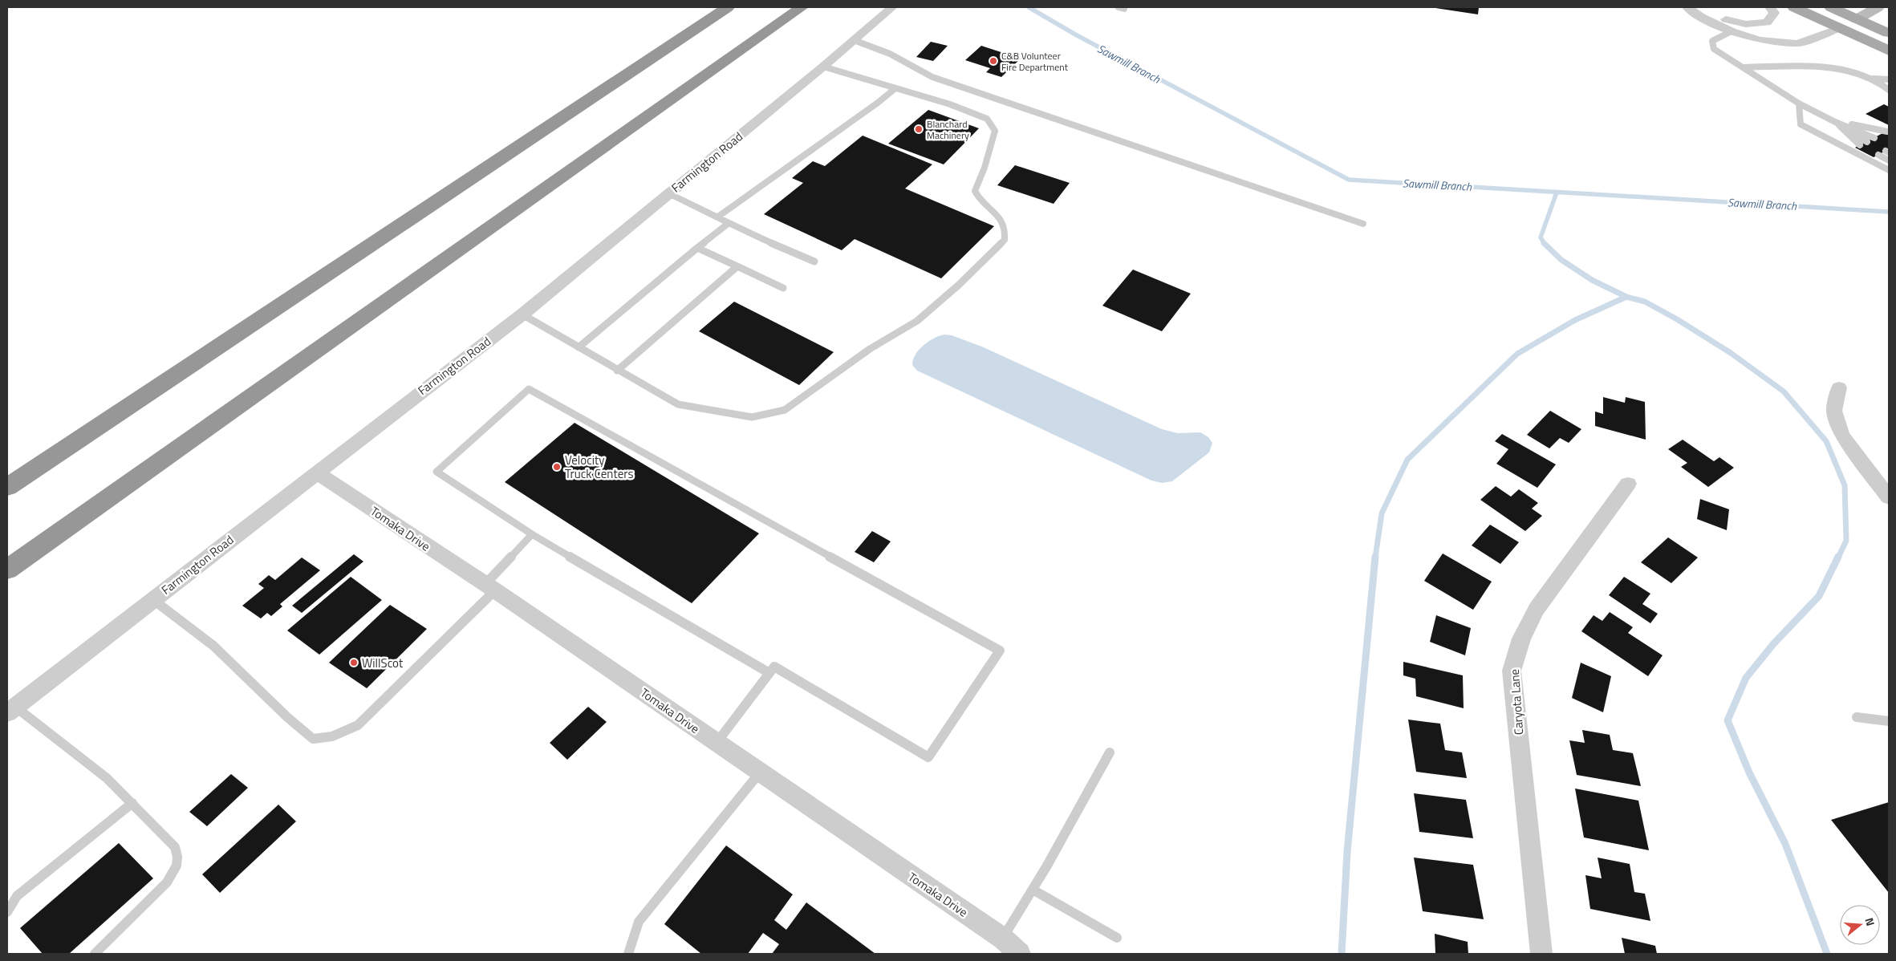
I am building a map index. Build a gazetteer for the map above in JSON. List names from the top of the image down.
{
  "streets": {
    "street": ["Farmington Road", "Tomaka Drive", "Caryota Lane"]
  },
  "crossings": [
    ["Farmington Road", "Tomaka Drive"]
  ],
  "water": ["Sawmill Branch"],
  "places": [
    "C&B Volunteer Fire Department",
    "Blanchard Machinery",
    "Velocity Truck Centers",
    "WillScot"
  ],
  "north": "right"
}
